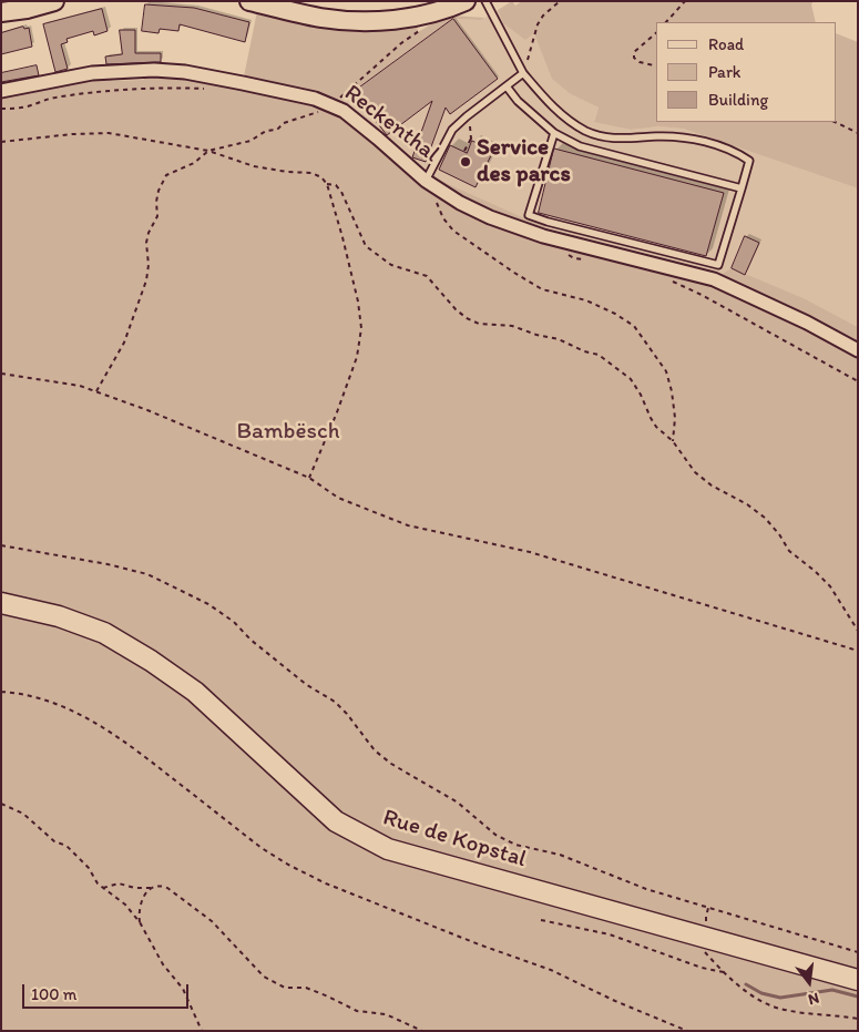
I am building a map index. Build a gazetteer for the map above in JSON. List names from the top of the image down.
{
  "streets": {
    "main road": ["Rue de Kopstal"],
    "street": ["Reckenthal"]
  },
  "parks": ["Bambësch"],
  "places": ["Service des parcs"],
  "legend": ["Road", "Park", "Building"],
  "scale_bar": "100 m",
  "north": "bottom"
}
